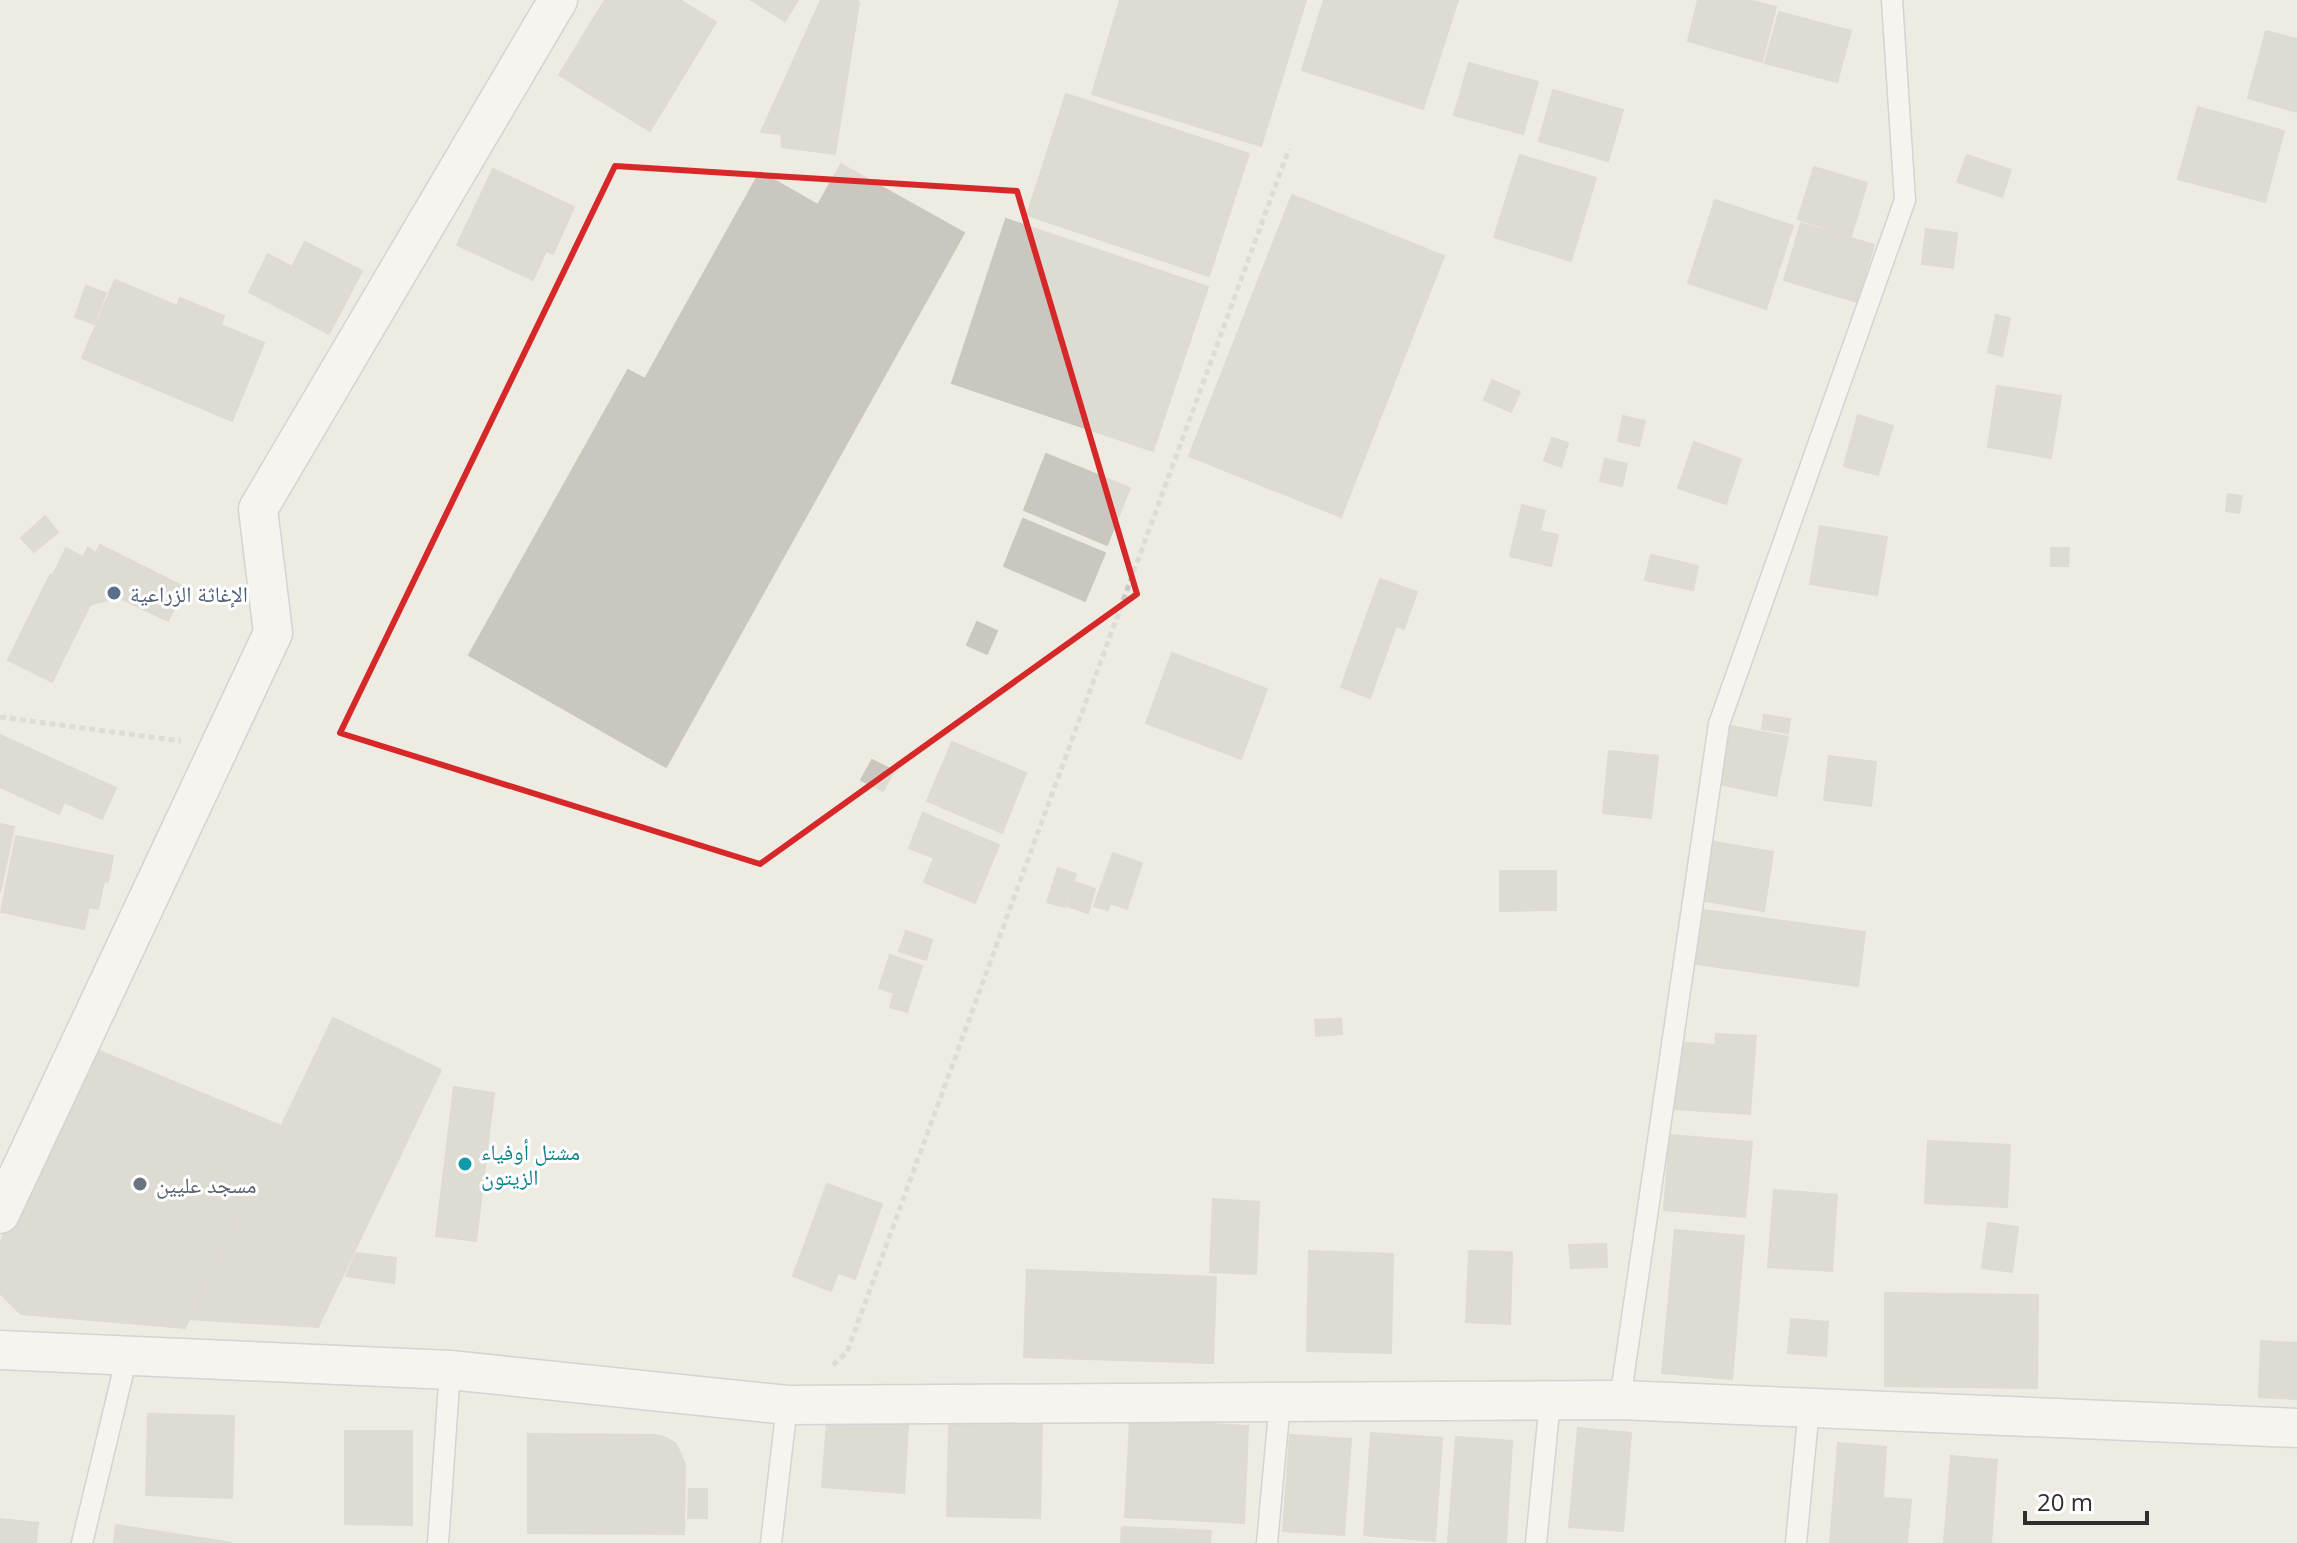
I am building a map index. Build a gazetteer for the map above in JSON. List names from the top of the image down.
{
  "places": ["الإغاثة الزراعية", "مشتل أوفياء الزيتون", "مسجد عليين"],
  "scale_bar": "20 m"
}
